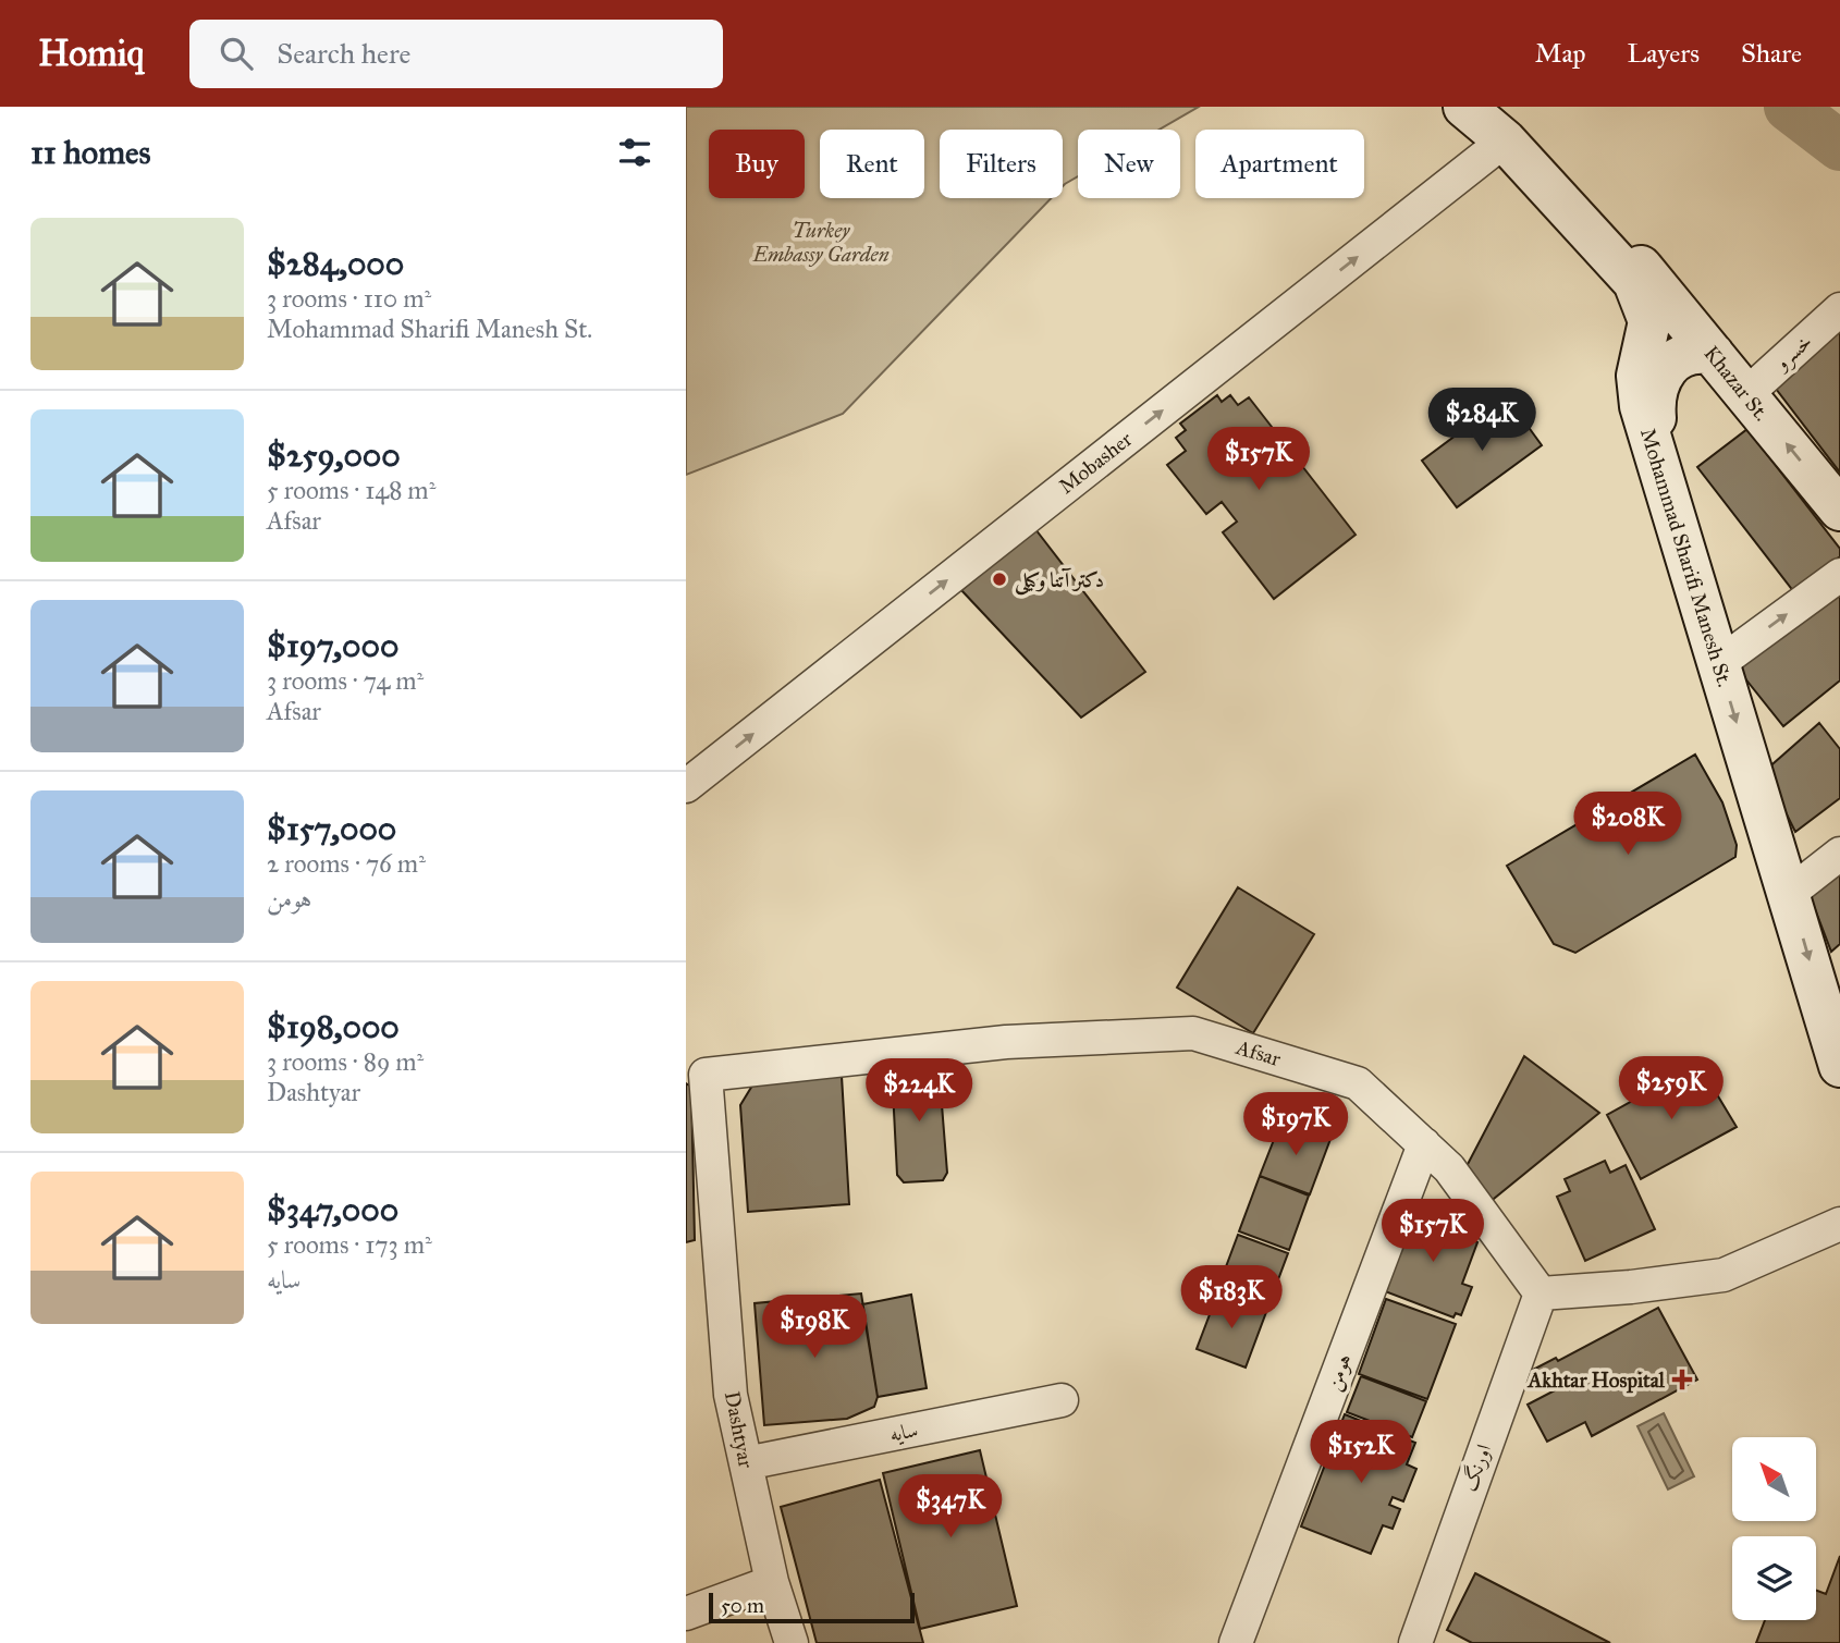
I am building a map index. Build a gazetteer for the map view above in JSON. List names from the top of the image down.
{
  "streets": {
    "street": [
      "خسرو",
      "Khazar St.",
      "Mobasher",
      "Mohammad Sharifi Manesh St.",
      "Afsar",
      "هومن",
      "Dashtyar",
      "سایه",
      "اورنگ"
    ]
  },
  "crossings": [
    ["خسرو", "Khazar St."],
    ["Khazar St.", "Mohammad Sharifi Manesh St."],
    ["Mobasher", "Mohammad Sharifi Manesh St."],
    ["Afsar", "هومن"],
    ["Afsar", "Dashtyar"],
    ["Afsar", "اورنگ"],
    ["Dashtyar", "سایه"]
  ],
  "one_way": ["Khazar St.", "Mobasher"],
  "parks": ["Turkey Embassy Garden"],
  "places": {
    "other": ["دکتر آتنا وکیلی"],
    "health": ["Akhtar Hospital"]
  },
  "scale_bar": "50 m",
  "north": "top left",
  "page": {
    "header": "Homiq",
    "search": "Search here",
    "nav": ["Map", "Layers", "Share"],
    "heading": "11 homes",
    "chip": [
      "Buy",
      "Rent",
      "Filters",
      "New",
      "Apartment"
    ],
    "list": [
      {
        "name": "$284,000",
        "note": "3 rooms · 110 m² · Mohammad Sharifi Manesh St."
      },
      {
        "name": "$259,000",
        "note": "5 rooms · 148 m² · Afsar"
      },
      {
        "name": "$197,000",
        "note": "3 rooms · 74 m² · Afsar"
      },
      {
        "name": "$157,000",
        "note": "2 rooms · 76 m² · هومن"
      },
      {
        "name": "$198,000",
        "note": "3 rooms · 89 m² · Dashtyar"
      },
      {
        "name": "$347,000",
        "note": "5 rooms · 173 m² · سایه"
      }
    ],
    "price": [
      "$284K",
      "$157K",
      "$208K",
      "$259K",
      "$224K",
      "$197K",
      "$157K",
      "$183K",
      "$198K",
      "$152K",
      "$347K"
    ],
    "scale": "50 m"
  }
}
